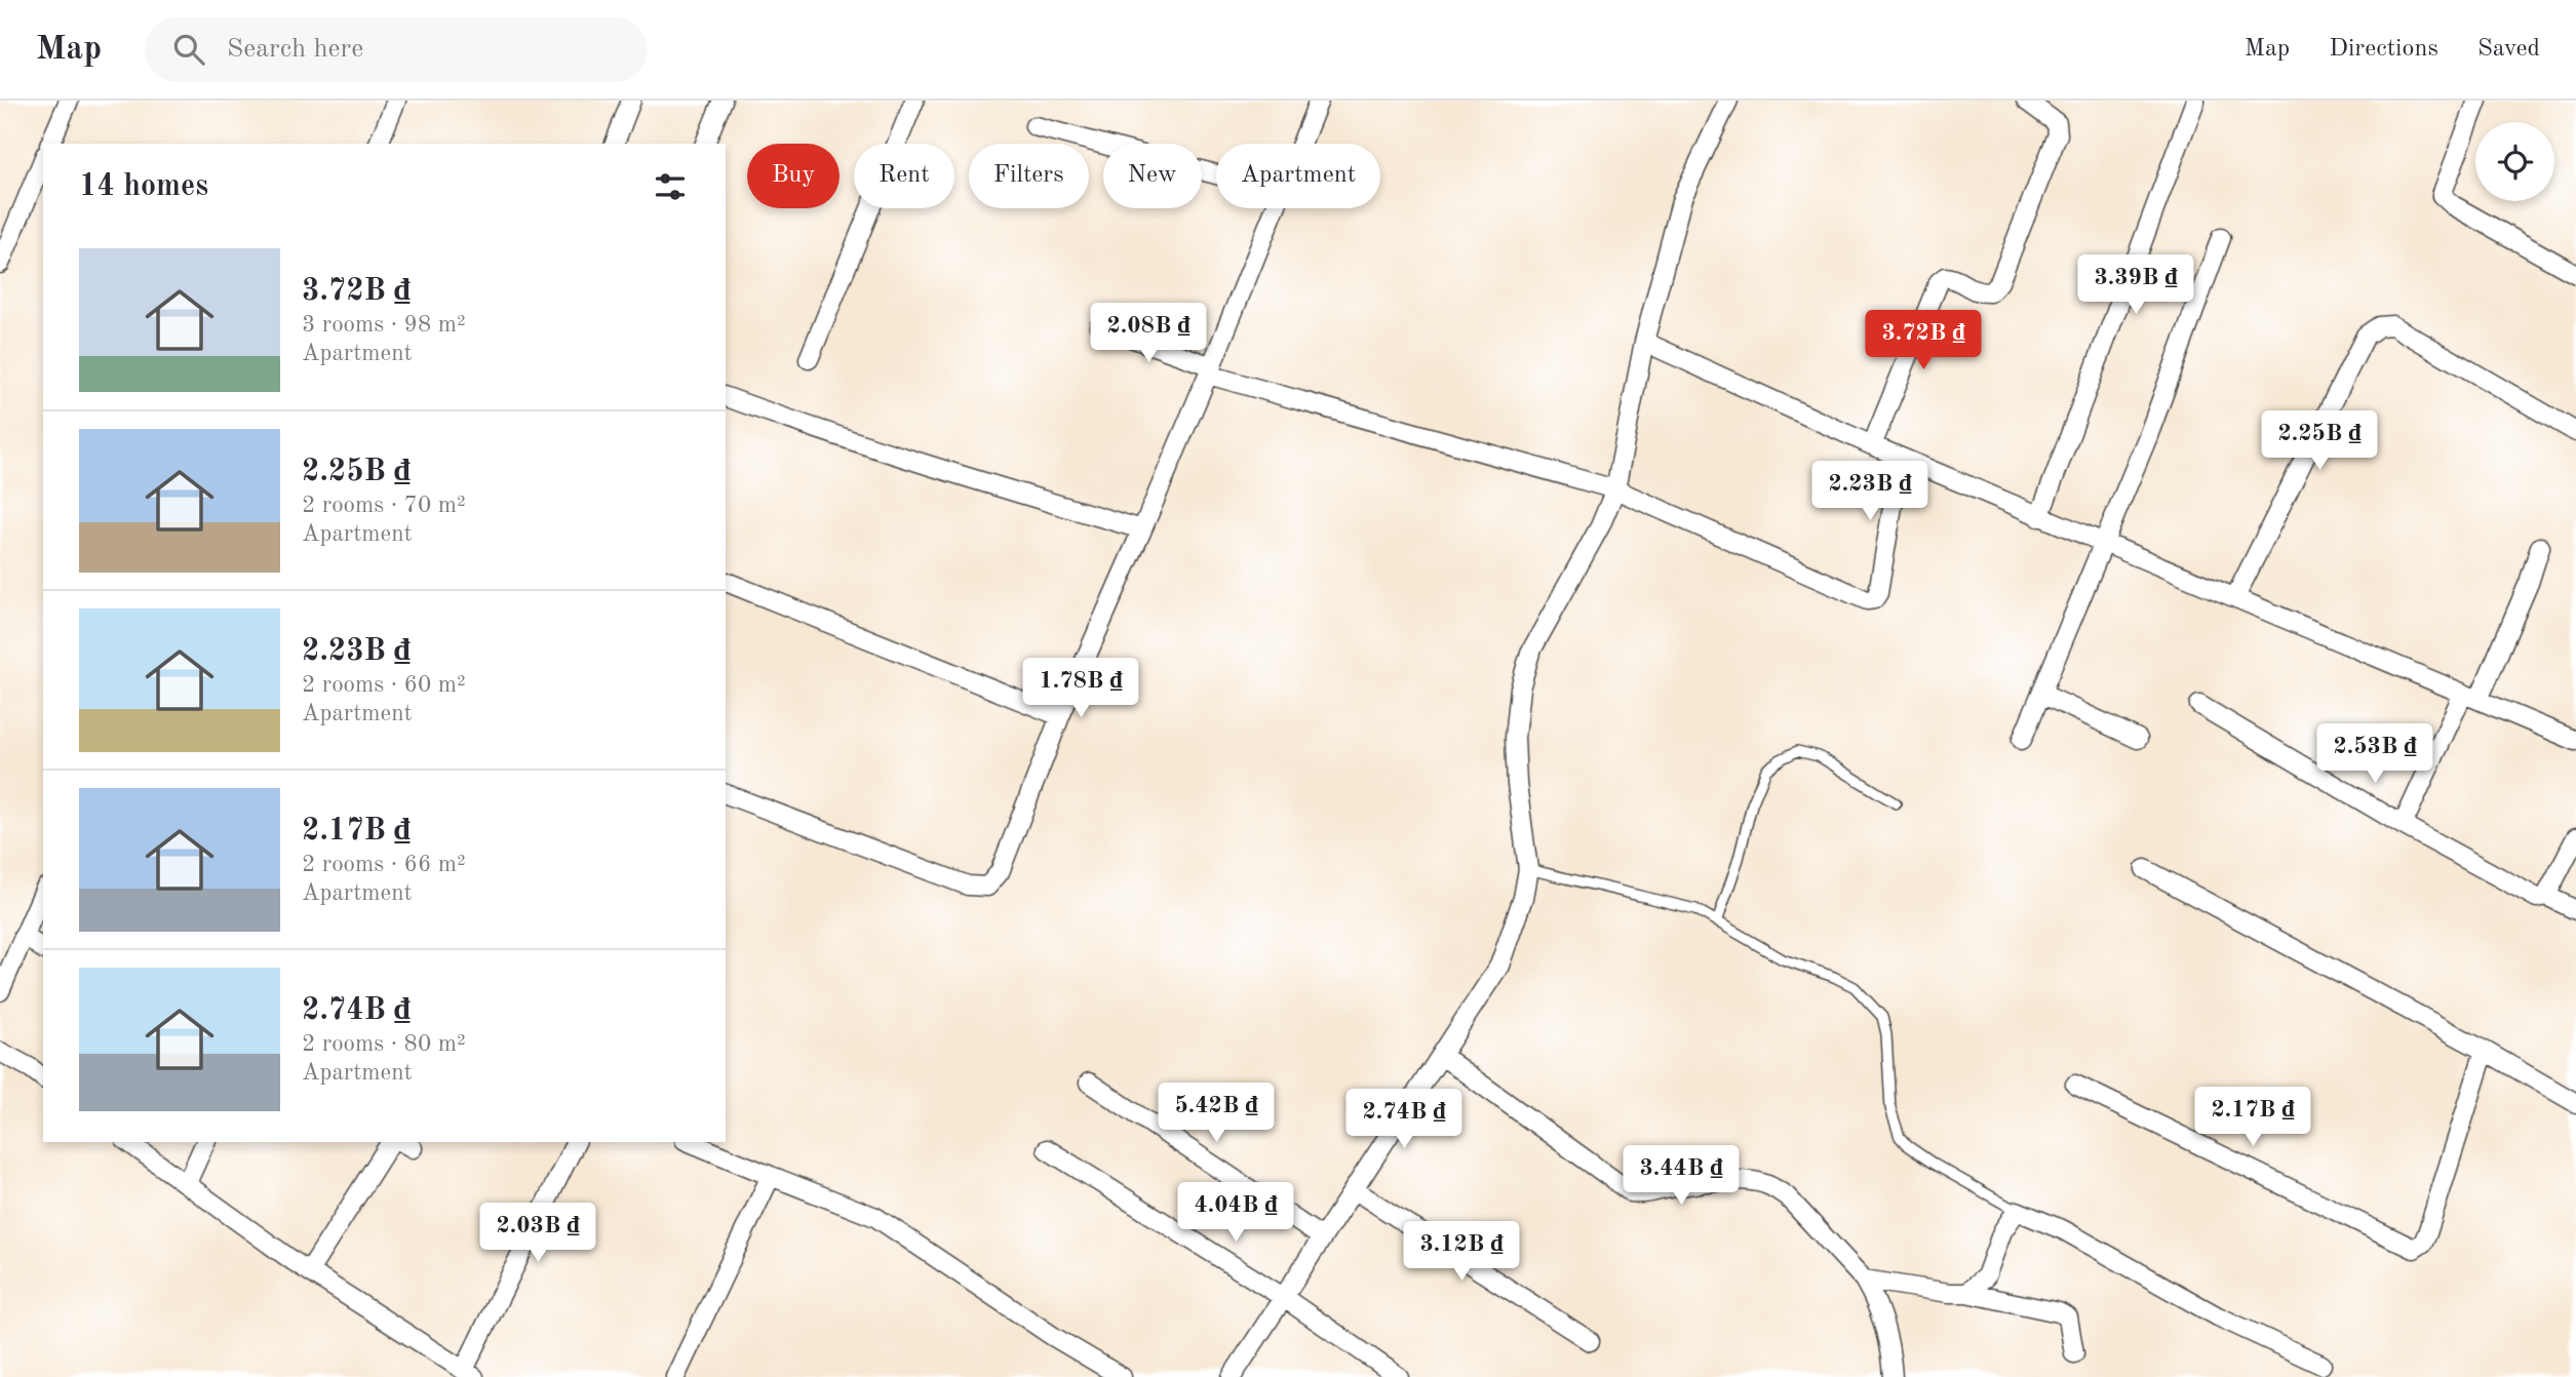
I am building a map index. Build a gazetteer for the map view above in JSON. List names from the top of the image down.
{
  "page": {
    "header": "Map",
    "search": "Search here",
    "nav": ["Map", "Directions", "Saved"],
    "chip": [
      "Buy",
      "Rent",
      "Filters",
      "New",
      "Apartment"
    ],
    "heading": "14 homes",
    "list": [
      {
        "name": "3.72B ₫",
        "note": "3 rooms · 98 m² · Apartment"
      },
      {
        "name": "2.25B ₫",
        "note": "2 rooms · 70 m² · Apartment"
      },
      {
        "name": "2.23B ₫",
        "note": "2 rooms · 60 m² · Apartment"
      },
      {
        "name": "2.17B ₫",
        "note": "2 rooms · 66 m² · Apartment"
      },
      {
        "name": "2.74B ₫",
        "note": "2 rooms · 80 m² · Apartment"
      }
    ],
    "price": [
      "3.39B ₫",
      "2.08B ₫",
      "3.72B ₫",
      "2.25B ₫",
      "2.23B ₫",
      "1.78B ₫",
      "2.53B ₫",
      "5.42B ₫",
      "2.17B ₫",
      "2.74B ₫",
      "3.44B ₫",
      "4.04B ₫",
      "2.03B ₫",
      "3.12B ₫"
    ]
  }
}
